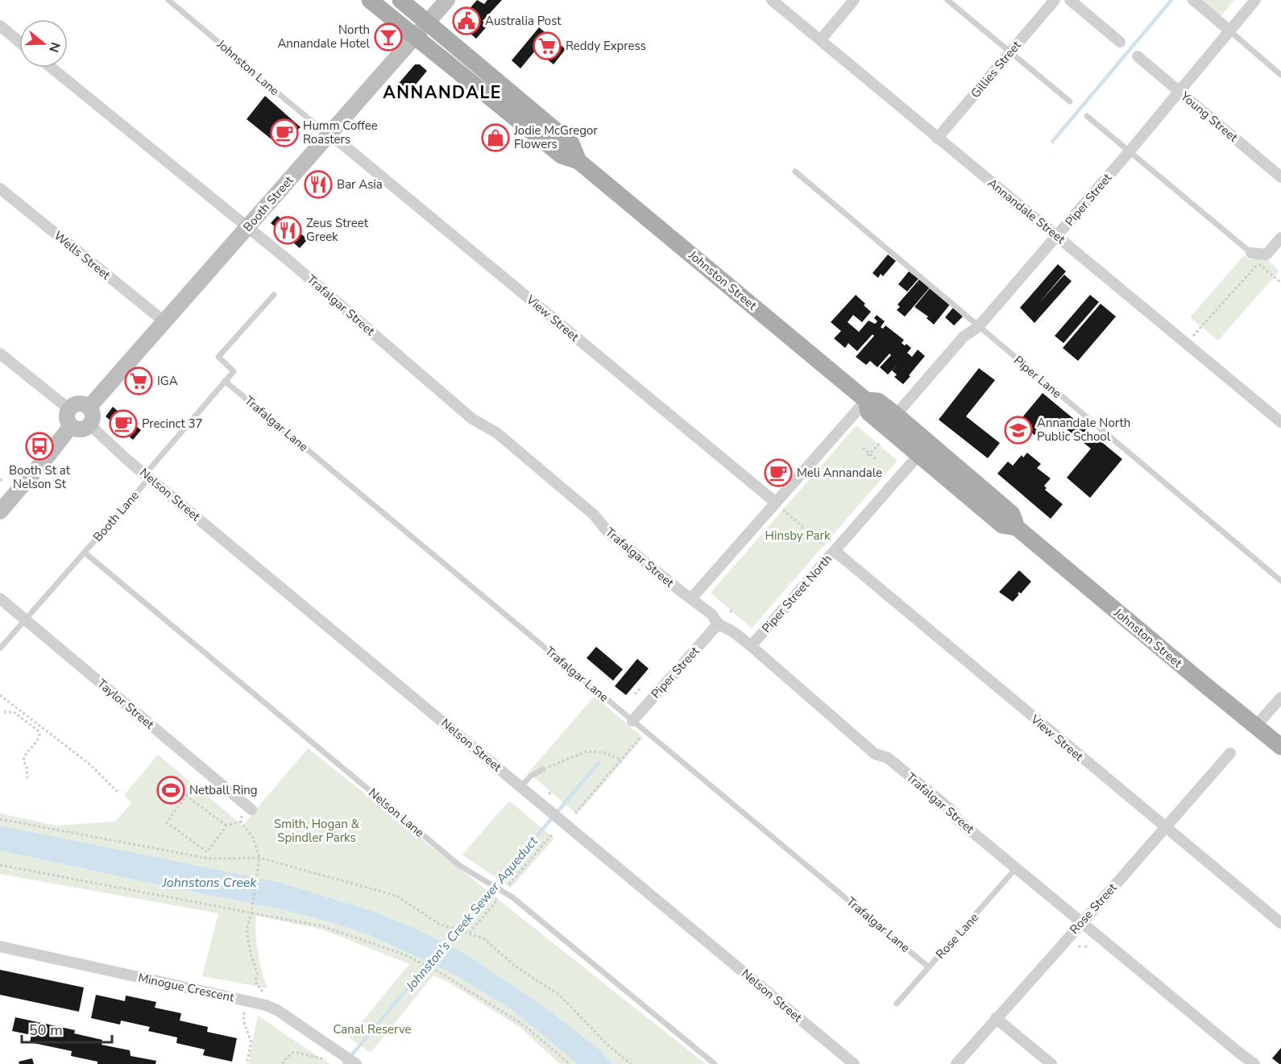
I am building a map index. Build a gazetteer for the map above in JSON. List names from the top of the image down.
{
  "streets": {
    "main road": ["Booth Street", "Johnston Street"],
    "street": [
      "Gillies Street",
      "Young Street",
      "Piper Street",
      "Annandale Street",
      "Wells Street",
      "Trafalgar Street",
      "View Street",
      "Nelson Street",
      "Piper Street North",
      "Taylor Street",
      "Rose Street",
      "Minogue Crescent"
    ],
    "lane": [
      "Johnston Lane",
      "Piper Lane",
      "Trafalgar Lane",
      "Booth Lane",
      "Nelson Lane",
      "Rose Lane"
    ]
  },
  "crossings": [
    ["Johnston Lane", "Booth Street"],
    ["Johnston Lane", "View Street"],
    ["Gillies Street", "Annandale Street"],
    ["Young Street", "Piper Street"],
    ["Piper Street", "Annandale Street"],
    ["Piper Street", "Johnston Street"],
    ["Piper Street", "Trafalgar Street"],
    ["Piper Street", "Piper Lane"],
    ["Piper Street", "Trafalgar Lane"],
    ["Booth Street", "Wells Street"],
    ["Booth Street", "Johnston Street"],
    ["Booth Street", "Trafalgar Street"],
    ["Booth Street", "View Street"],
    ["Booth Street", "Nelson Street"],
    ["Johnston Street", "Piper Street North"],
    ["Trafalgar Street", "Piper Street North"],
    ["Trafalgar Street", "Rose Street"],
    ["Trafalgar Street", "Rose Lane"],
    ["View Street", "Piper Street North"],
    ["View Street", "Rose Street"],
    ["Trafalgar Lane", "Booth Lane"],
    ["Trafalgar Lane", "Rose Lane"],
    ["Nelson Street", "Booth Lane"],
    ["Booth Lane", "Taylor Street"],
    ["Booth Lane", "Nelson Lane"]
  ],
  "districts": ["ANNANDALE"],
  "water": ["Johnstons Creek", "Johnston's Creek Sewer Aqueduct"],
  "parks": ["Hinsby Park", "Smith, Hogan & Spindler Parks", "Canal Reserve"],
  "places": {
    "public building": ["Australia Post"],
    "bar": ["North Annandale Hotel"],
    "supermarket": ["Reddy Express", "IGA"],
    "cafe": ["Humm Coffee Roasters", "Precinct 37", "Meli Annandale"],
    "shop": ["Jodie McGregor Flowers"],
    "restaurant": ["Bar Asia", "Zeus Street Greek"],
    "school or university": ["Annandale North Public School"],
    "bus stop": ["Booth St at Nelson St"],
    "sports": ["Netball Ring"]
  },
  "scale_bar": "50 m",
  "north": "right"
}
